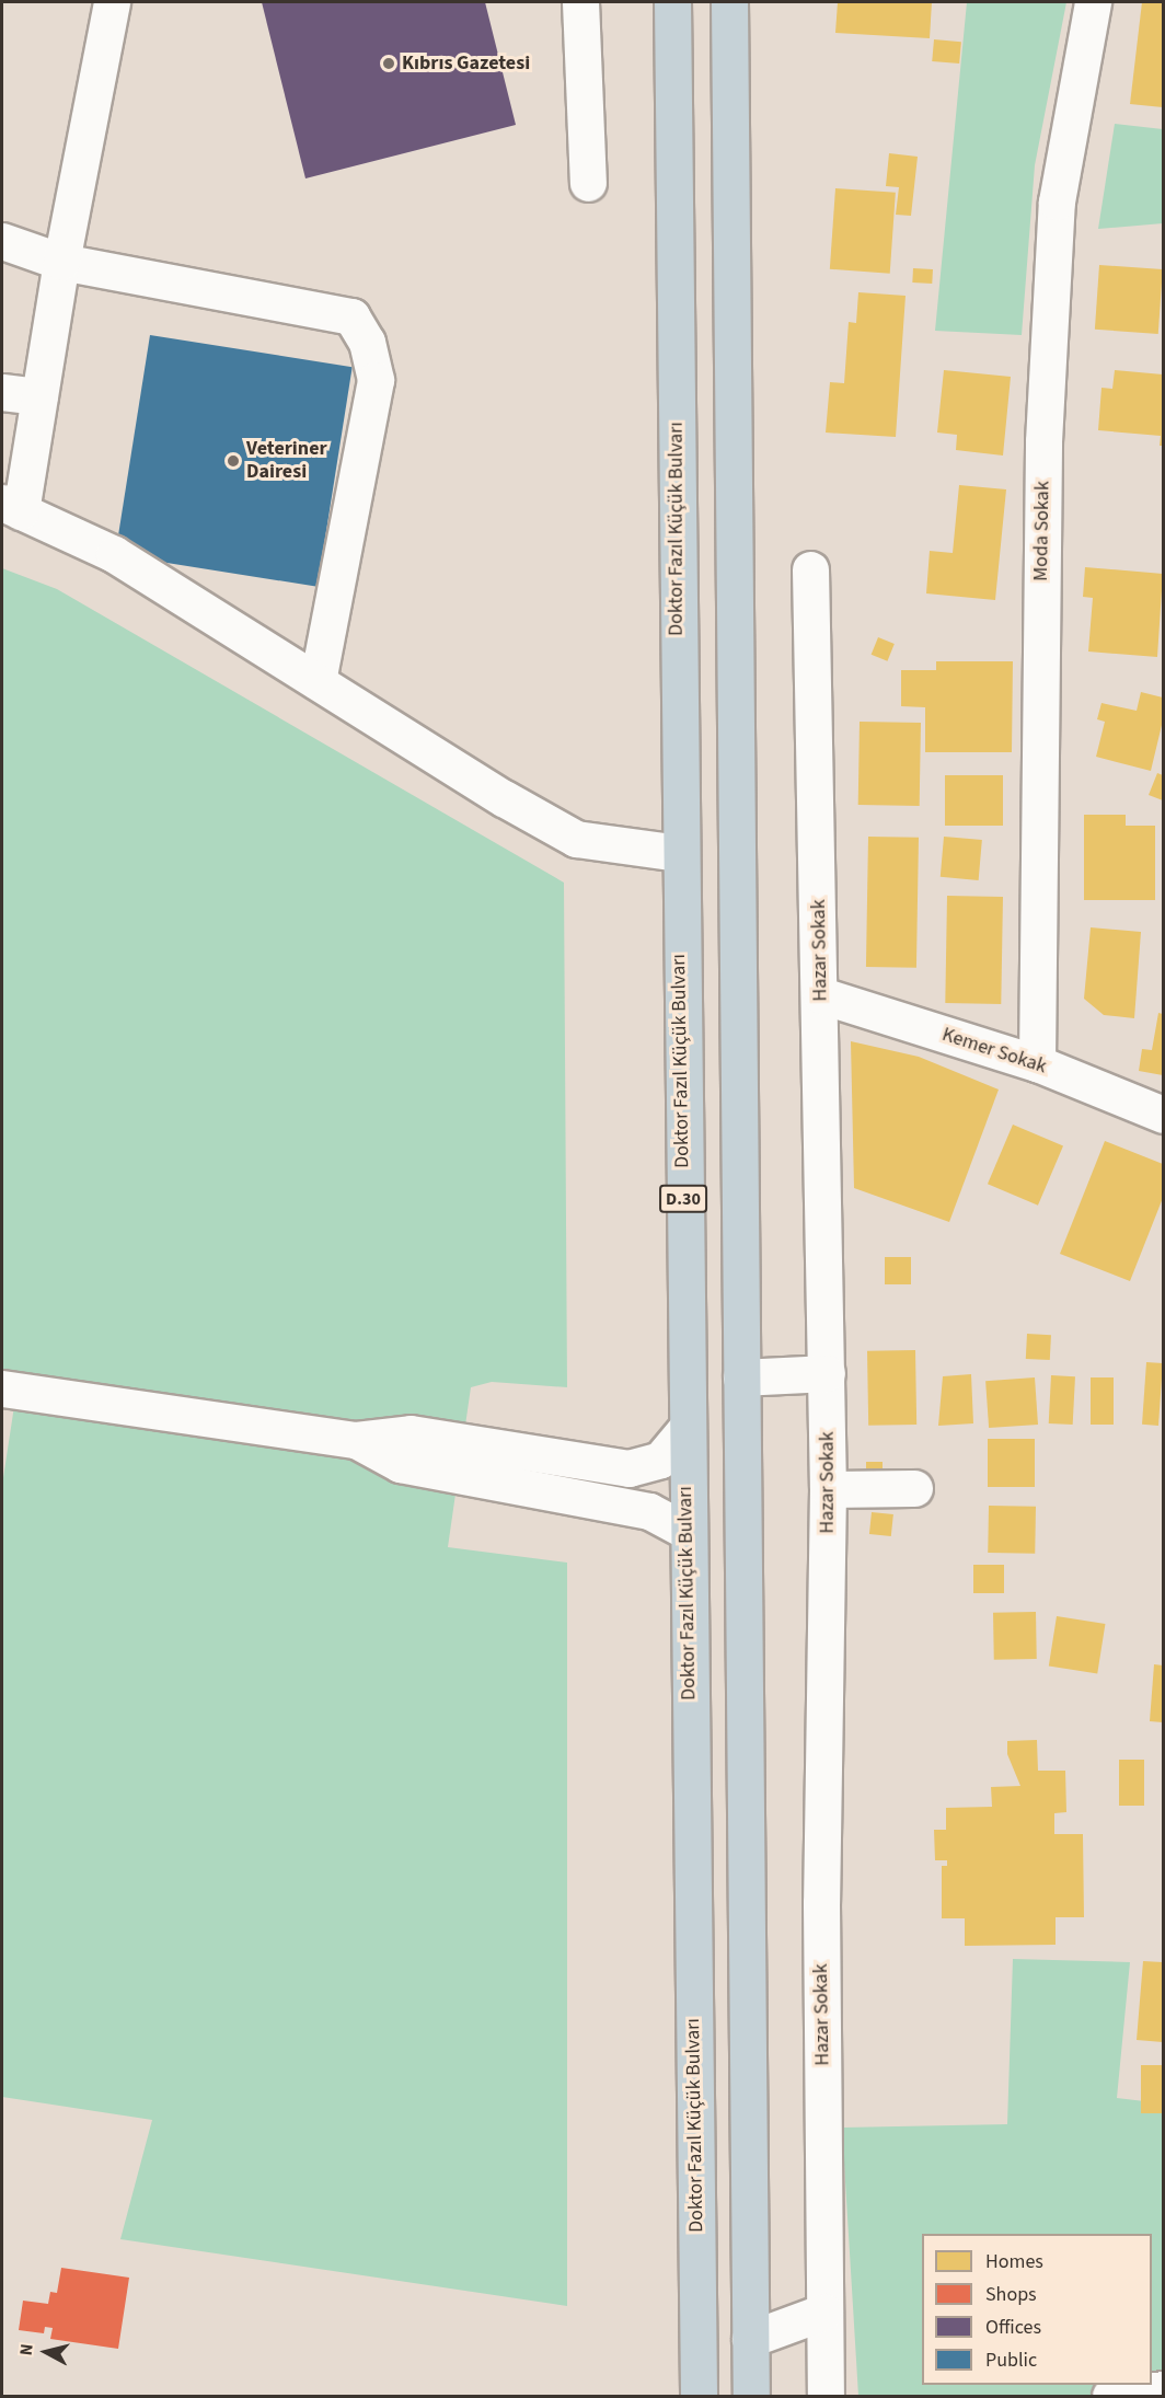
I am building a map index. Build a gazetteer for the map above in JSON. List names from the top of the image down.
{
  "streets": {
    "highway": ["Doktor Fazıl Küçük Bulvarı", "D.30"],
    "street": ["Moda Sokak", "Hazar Sokak", "Kemer Sokak"]
  },
  "crossings": [
    ["Moda Sokak", "Kemer Sokak"],
    ["Hazar Sokak", "Kemer Sokak"]
  ],
  "places": ["Kıbrıs Gazetesi", "Veteriner Dairesi"],
  "legend": [
    "Homes",
    "Shops",
    "Offices",
    "Public"
  ],
  "north": "left"
}
